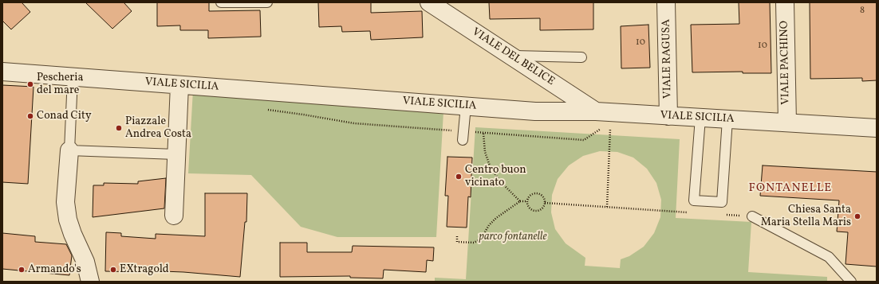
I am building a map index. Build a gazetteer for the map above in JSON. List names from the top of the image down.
{
  "streets": {
    "street": [
      "VIALE DEL BELICE",
      "VIALE RAGUSA",
      "VIALE PACHINO",
      "VIALE SICILIA"
    ]
  },
  "crossings": [
    ["VIALE DEL BELICE", "VIALE SICILIA"],
    ["VIALE RAGUSA", "VIALE SICILIA"],
    ["VIALE PACHINO", "VIALE SICILIA"]
  ],
  "districts": ["FONTANELLE"],
  "parks": ["parco fontanelle"],
  "places": [
    "Pescheria del mare",
    "Conad City",
    "Piazzale Andrea Costa",
    "Centro buon vicinato",
    "Chiesa Santa Maria Stella Maris",
    "Armando's",
    "EXtragold"
  ],
  "house_numbers": ["8", "10", "10"]
}
